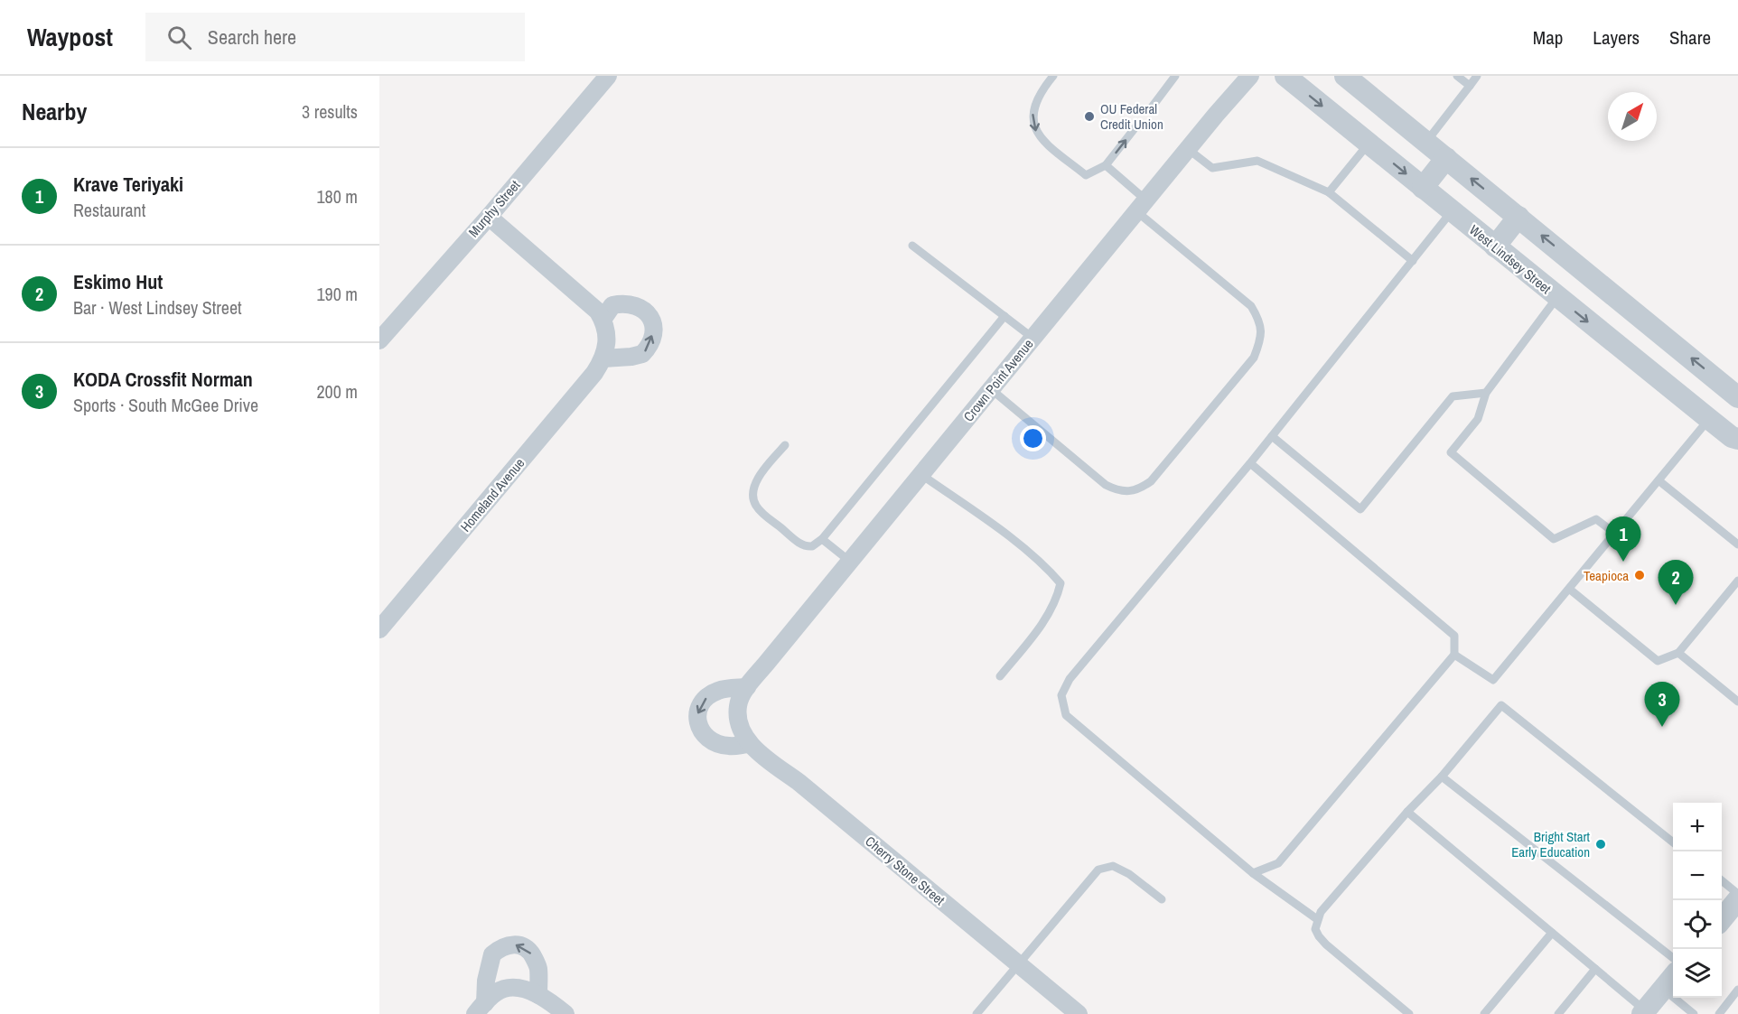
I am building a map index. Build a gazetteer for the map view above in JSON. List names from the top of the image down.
{
  "streets": {
    "street": [
      "Murphy Street",
      "West Lindsey Street",
      "Crown Point Avenue",
      "Homeland Avenue",
      "Cherry Stone Street"
    ]
  },
  "crossings": [
    ["Crown Point Avenue", "Cherry Stone Street"]
  ],
  "places": ["OU Federal Credit Union", "Teapioca", "Bright Start Early Education"],
  "north": "top right",
  "page": {
    "header": "Waypost",
    "search": "Search here",
    "nav": ["Map", "Layers", "Share"],
    "heading": ["Nearby", "3 results"],
    "list": [
      {
        "mark": "1",
        "name": "Krave Teriyaki",
        "note": "Restaurant",
        "value": "180 m"
      },
      {
        "mark": "2",
        "name": "Eskimo Hut",
        "note": "Bar · West Lindsey Street",
        "value": "190 m"
      },
      {
        "mark": "3",
        "name": "KODA Crossfit Norman",
        "note": "Sports · South McGee Drive",
        "value": "200 m"
      }
    ],
    "pins": ["1", "2", "3"],
    "map_buttons": ["+", "−"]
  }
}
